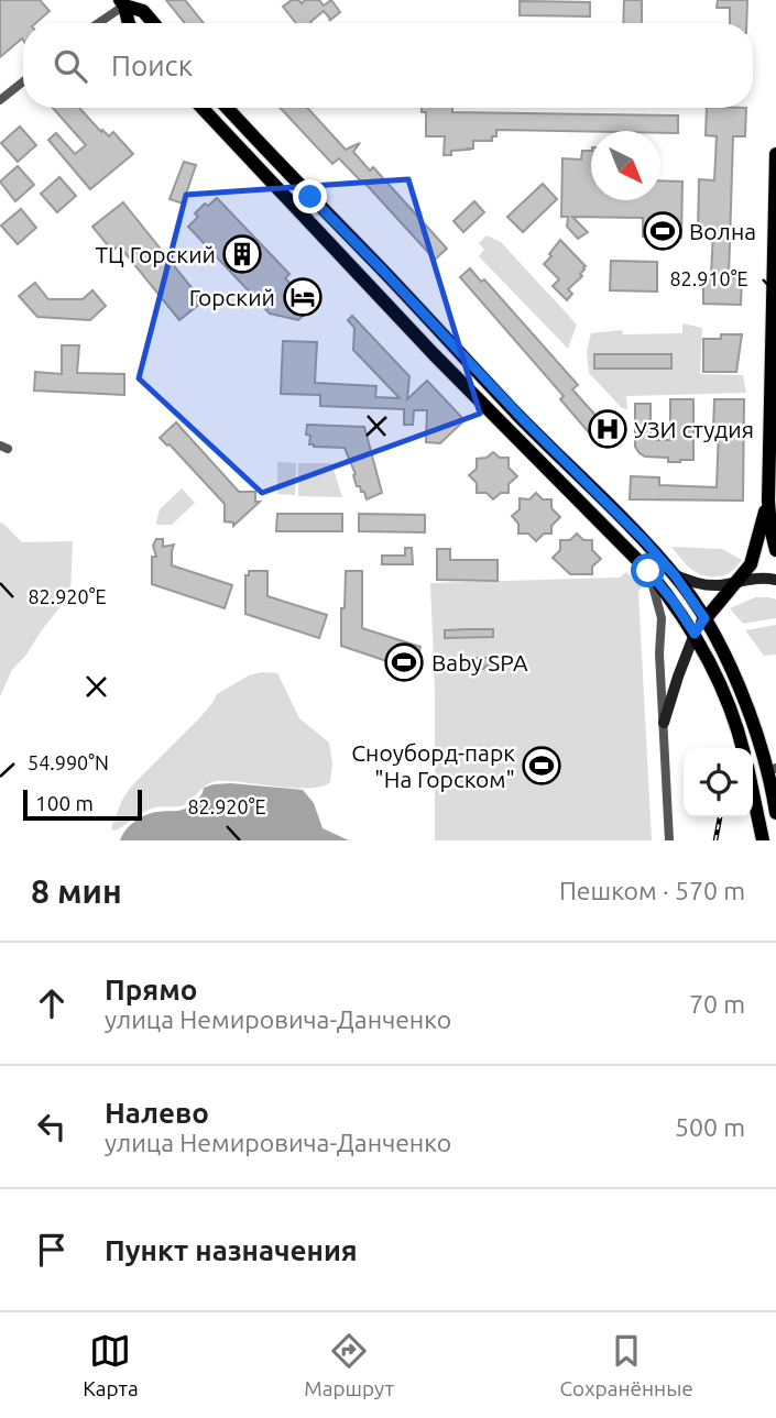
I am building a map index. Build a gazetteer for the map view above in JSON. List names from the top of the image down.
{
  "places": {
    "sports": ["Волна", "Baby SPA", "Сноуборд-парк \"На Горском\""],
    "building": ["ТЦ Горский"],
    "hotel": ["Горский"],
    "hospital": ["УЗИ студия"]
  },
  "scale_bar": "100 m",
  "north": "bottom right",
  "page": {
    "search": "Поиск",
    "scale": "100 m",
    "heading": ["8 мин", "Пешком · 570 m"],
    "list": [
      ["Прямо", "улица Немировича-Данченко", "70 m"],
      ["Налево", "улица Немировича-Данченко", "500 m"],
      "Пункт назначения"
    ],
    "nav": ["Карта", "Маршрут", "Сохранённые"]
  },
  "coordinates": ["82.910°E", "82.920°E", "54.990°N"]
}
